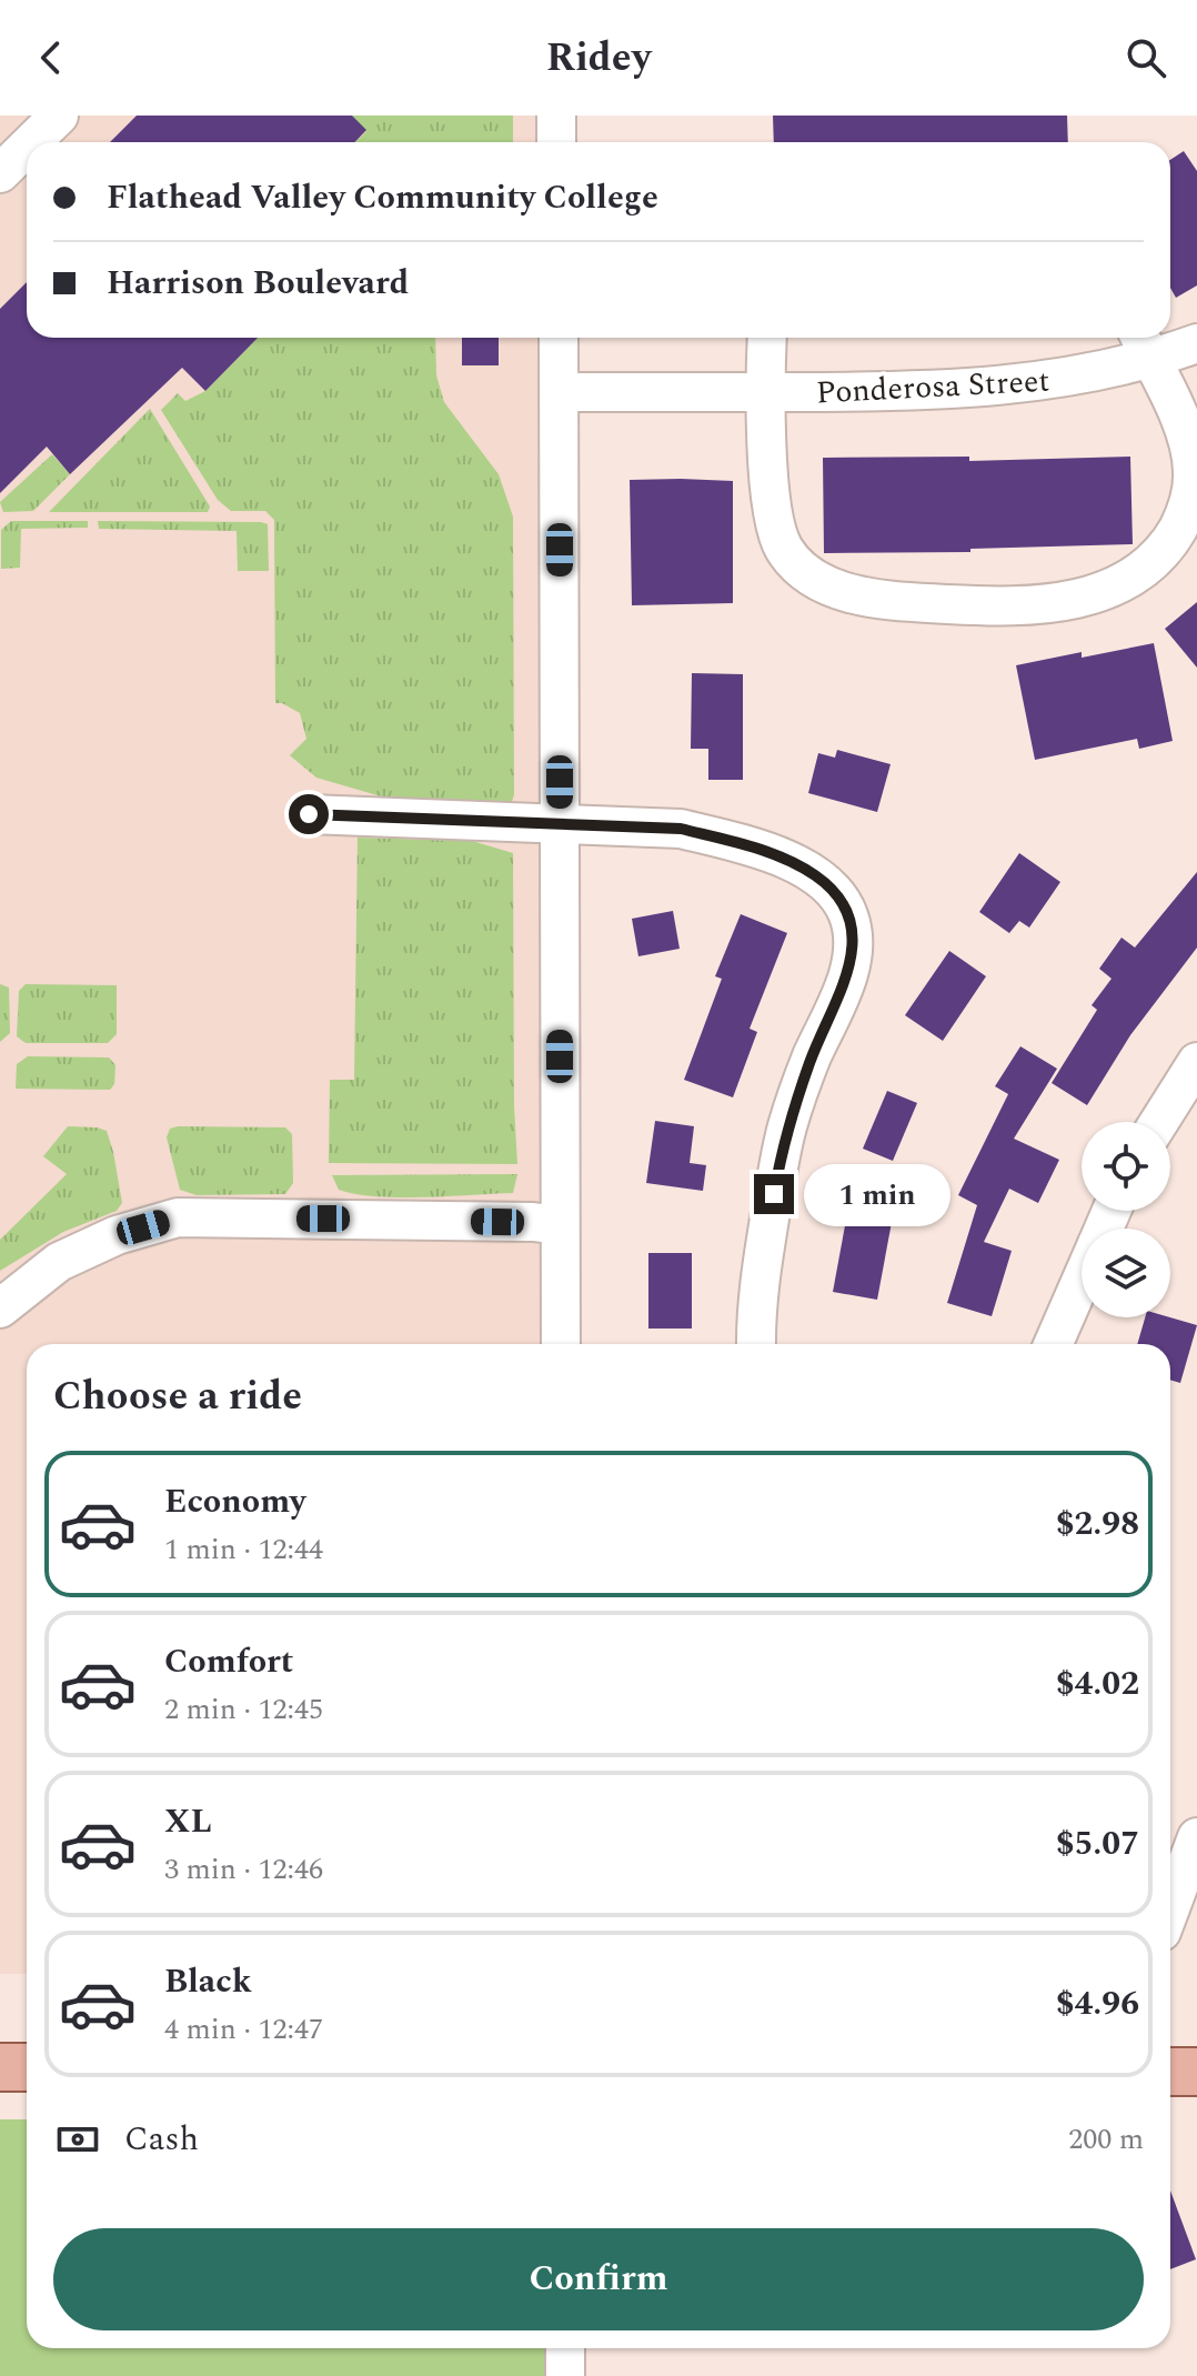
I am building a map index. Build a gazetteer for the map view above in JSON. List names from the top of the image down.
{
  "streets": {
    "street": ["Ponderosa Street"]
  },
  "page": {
    "header": "Ridey",
    "banner": ["Flathead Valley Community College", "Harrison Boulevard"],
    "bubble": "1 min",
    "heading": "Choose a ride",
    "list": [
      {
        "name": "Economy",
        "note": "1 min · 12:44",
        "value": "$2.98"
      },
      {
        "name": "Comfort",
        "note": "2 min · 12:45",
        "value": "$4.02"
      },
      {
        "name": "XL",
        "note": "3 min · 12:46",
        "value": "$5.07"
      },
      {
        "name": "Black",
        "note": "4 min · 12:47",
        "value": "$4.96"
      }
    ],
    "pay": ["Cash", "200 m"],
    "buttons": "Confirm"
  }
}
